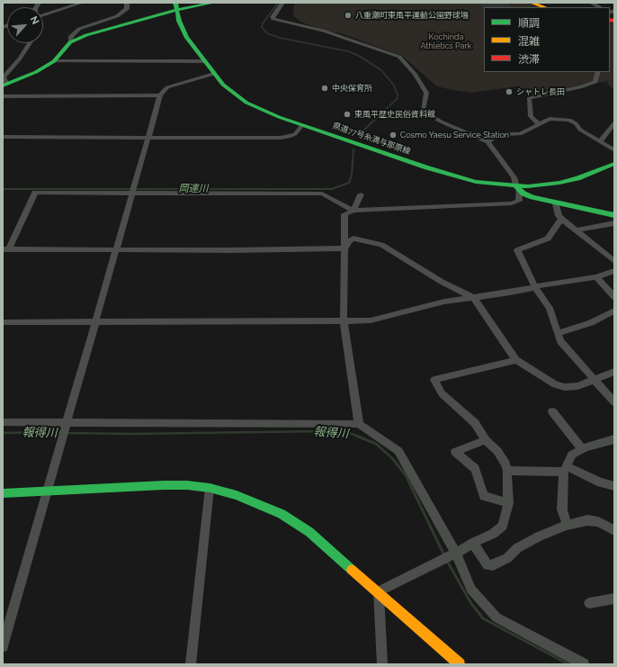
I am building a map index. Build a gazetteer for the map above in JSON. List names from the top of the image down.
{
  "streets": {
    "street": ["県道77号糸満与那原線"]
  },
  "water": ["岡連川", "報得川"],
  "parks": ["Kochinda Athletics Park"],
  "places": [
    "八重瀬町東風平運動公園野球場",
    "中央保育所",
    "シャトレ長田",
    "東風平歴史民俗資料館",
    "Cosmo Yaesu Service Station"
  ],
  "legend": ["順調", "混雑", "渋滞"],
  "north": "top right"
}
